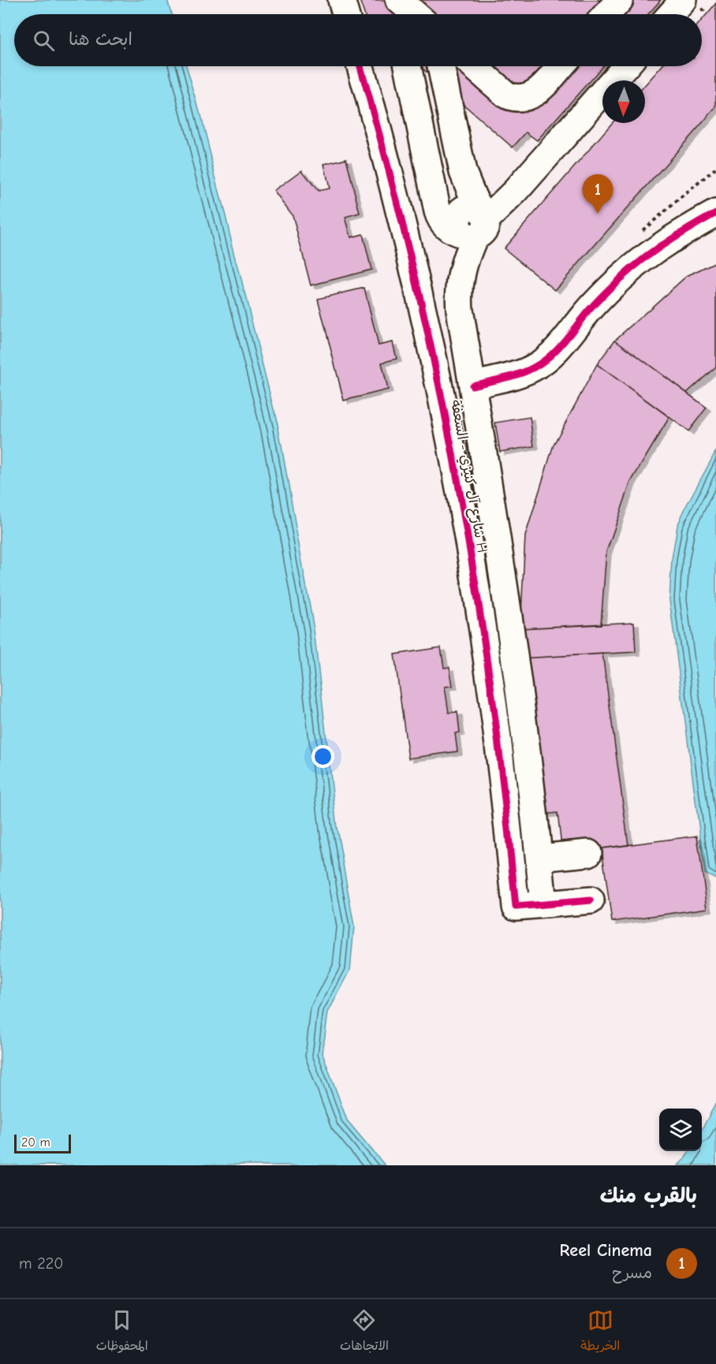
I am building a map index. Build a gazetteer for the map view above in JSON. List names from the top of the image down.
{
  "streets": {
    "street": ["شارع آل كنيزي - السعفة H"]
  },
  "scale_bar": "20 m",
  "north": "bottom",
  "page": {
    "search": "ابحث هنا",
    "pins": "1",
    "scale": "20 m",
    "heading": "بالقرب منك",
    "list": [
      {
        "mark": "1",
        "name": "Reel Cinema",
        "note": "مسرح",
        "value": "220 m"
      }
    ],
    "nav": ["الخريطة", "الاتجاهات", "المحفوظات"]
  }
}
